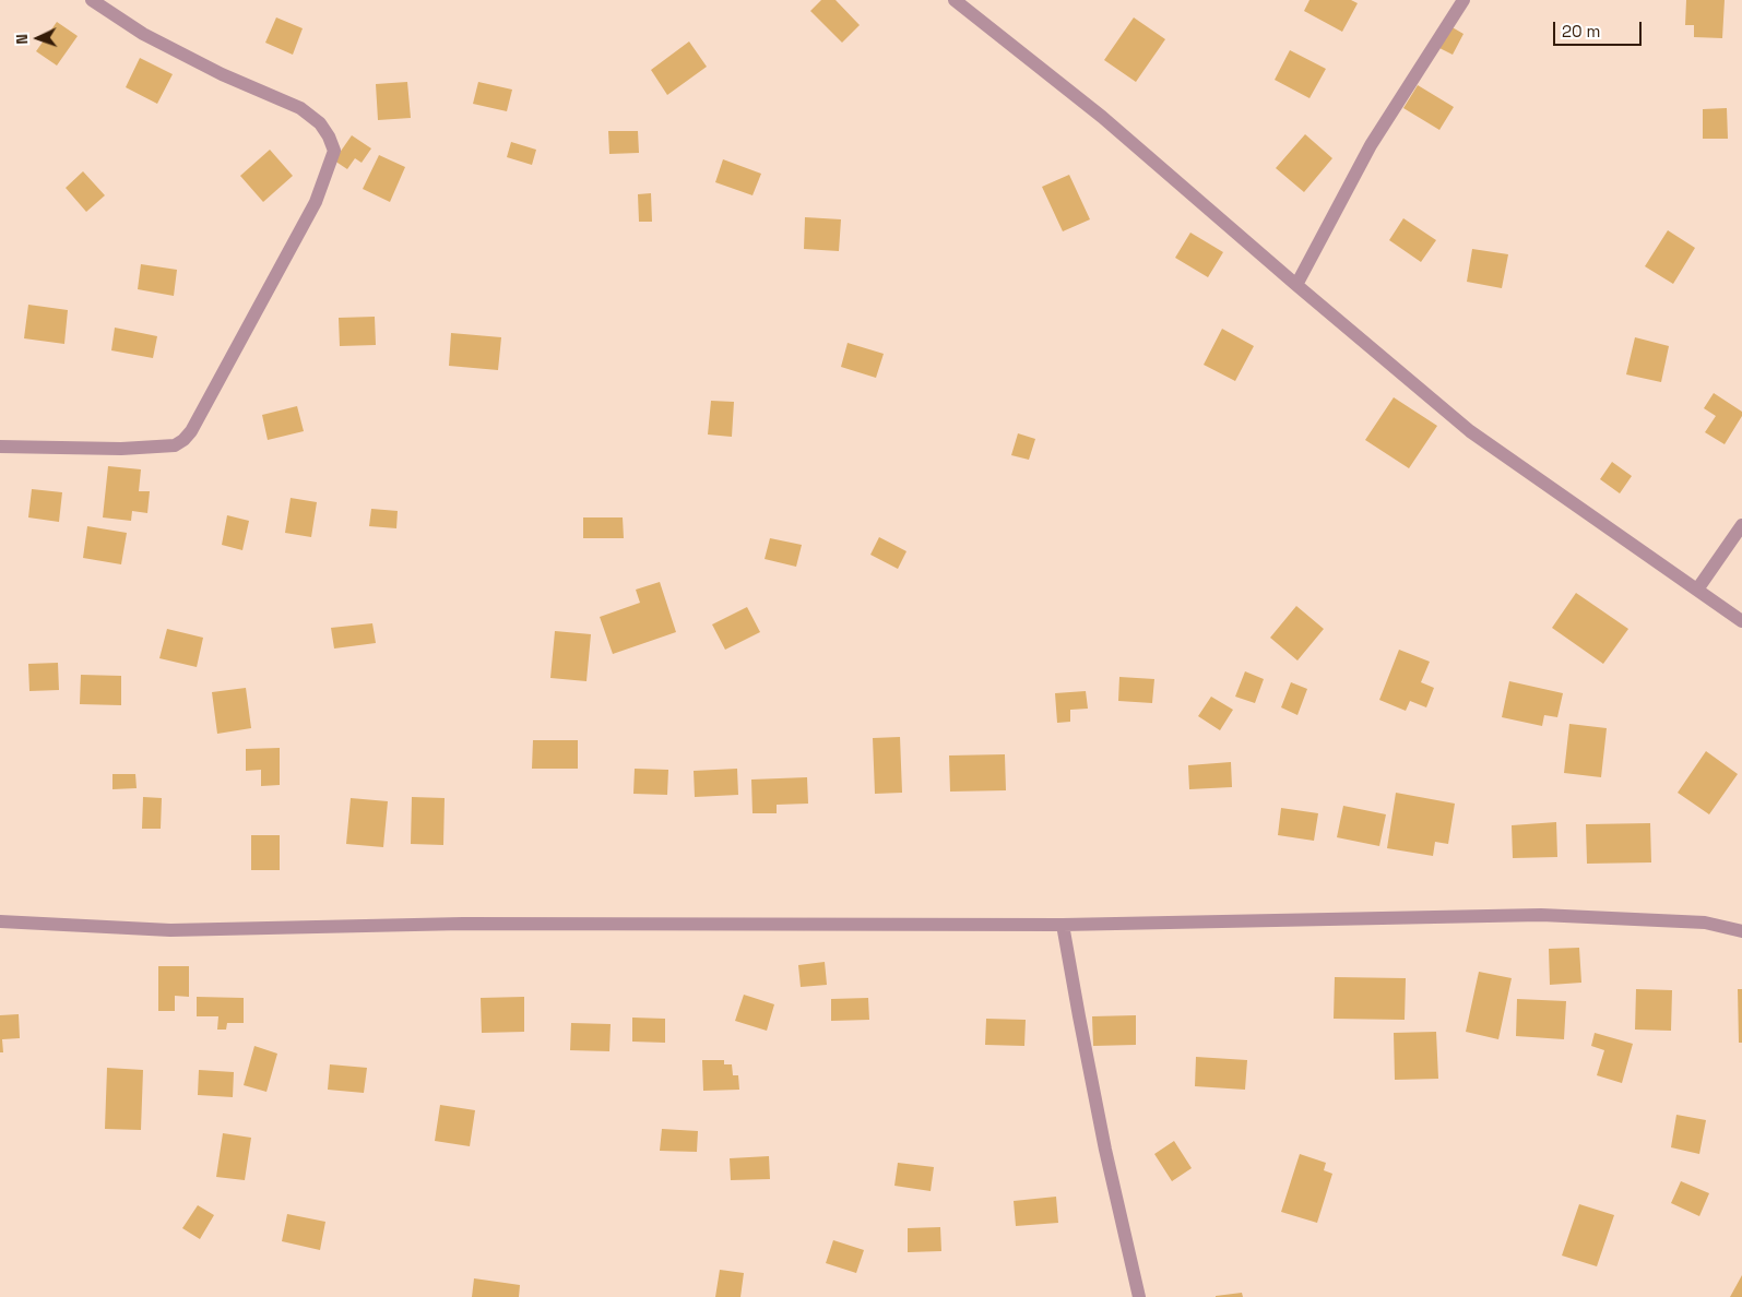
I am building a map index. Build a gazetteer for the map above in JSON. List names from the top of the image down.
{
  "scale_bar": "20 m",
  "north": "left"
}
